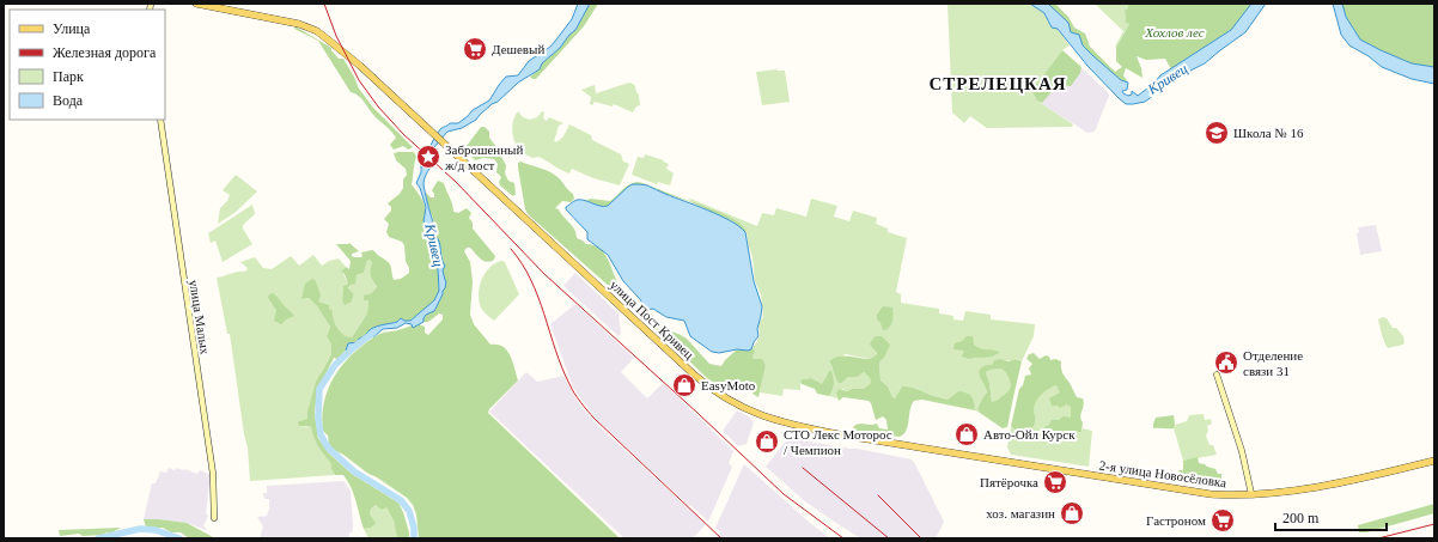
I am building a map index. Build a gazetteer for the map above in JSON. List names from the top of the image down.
{
  "streets": {
    "main road": ["улица Пост Кривец", "2-я улица Новосёловка"],
    "street": ["улица Малых"]
  },
  "crossings": [
    ["улица Пост Кривец", "2-я улица Новосёловка"]
  ],
  "districts": ["СТРЕЛЕЦКАЯ"],
  "water": ["Кривец"],
  "parks": ["Хохлов лес"],
  "places": {
    "supermarket": ["Дешевый", "Пятёрочка", "Гастроном"],
    "school or university": ["Школа № 16"],
    "place": ["Заброшенный ж/д мост"],
    "public building": ["Отделение связи 31"],
    "shop": [
      "EasyMoto",
      "Авто-Ойл Курск",
      "СТО Лекс Моторос / Чемпион",
      "хоз. магазин"
    ]
  },
  "legend": [
    "Улица",
    "Железная дорога",
    "Парк",
    "Вода"
  ],
  "scale_bar": "200 m"
}
